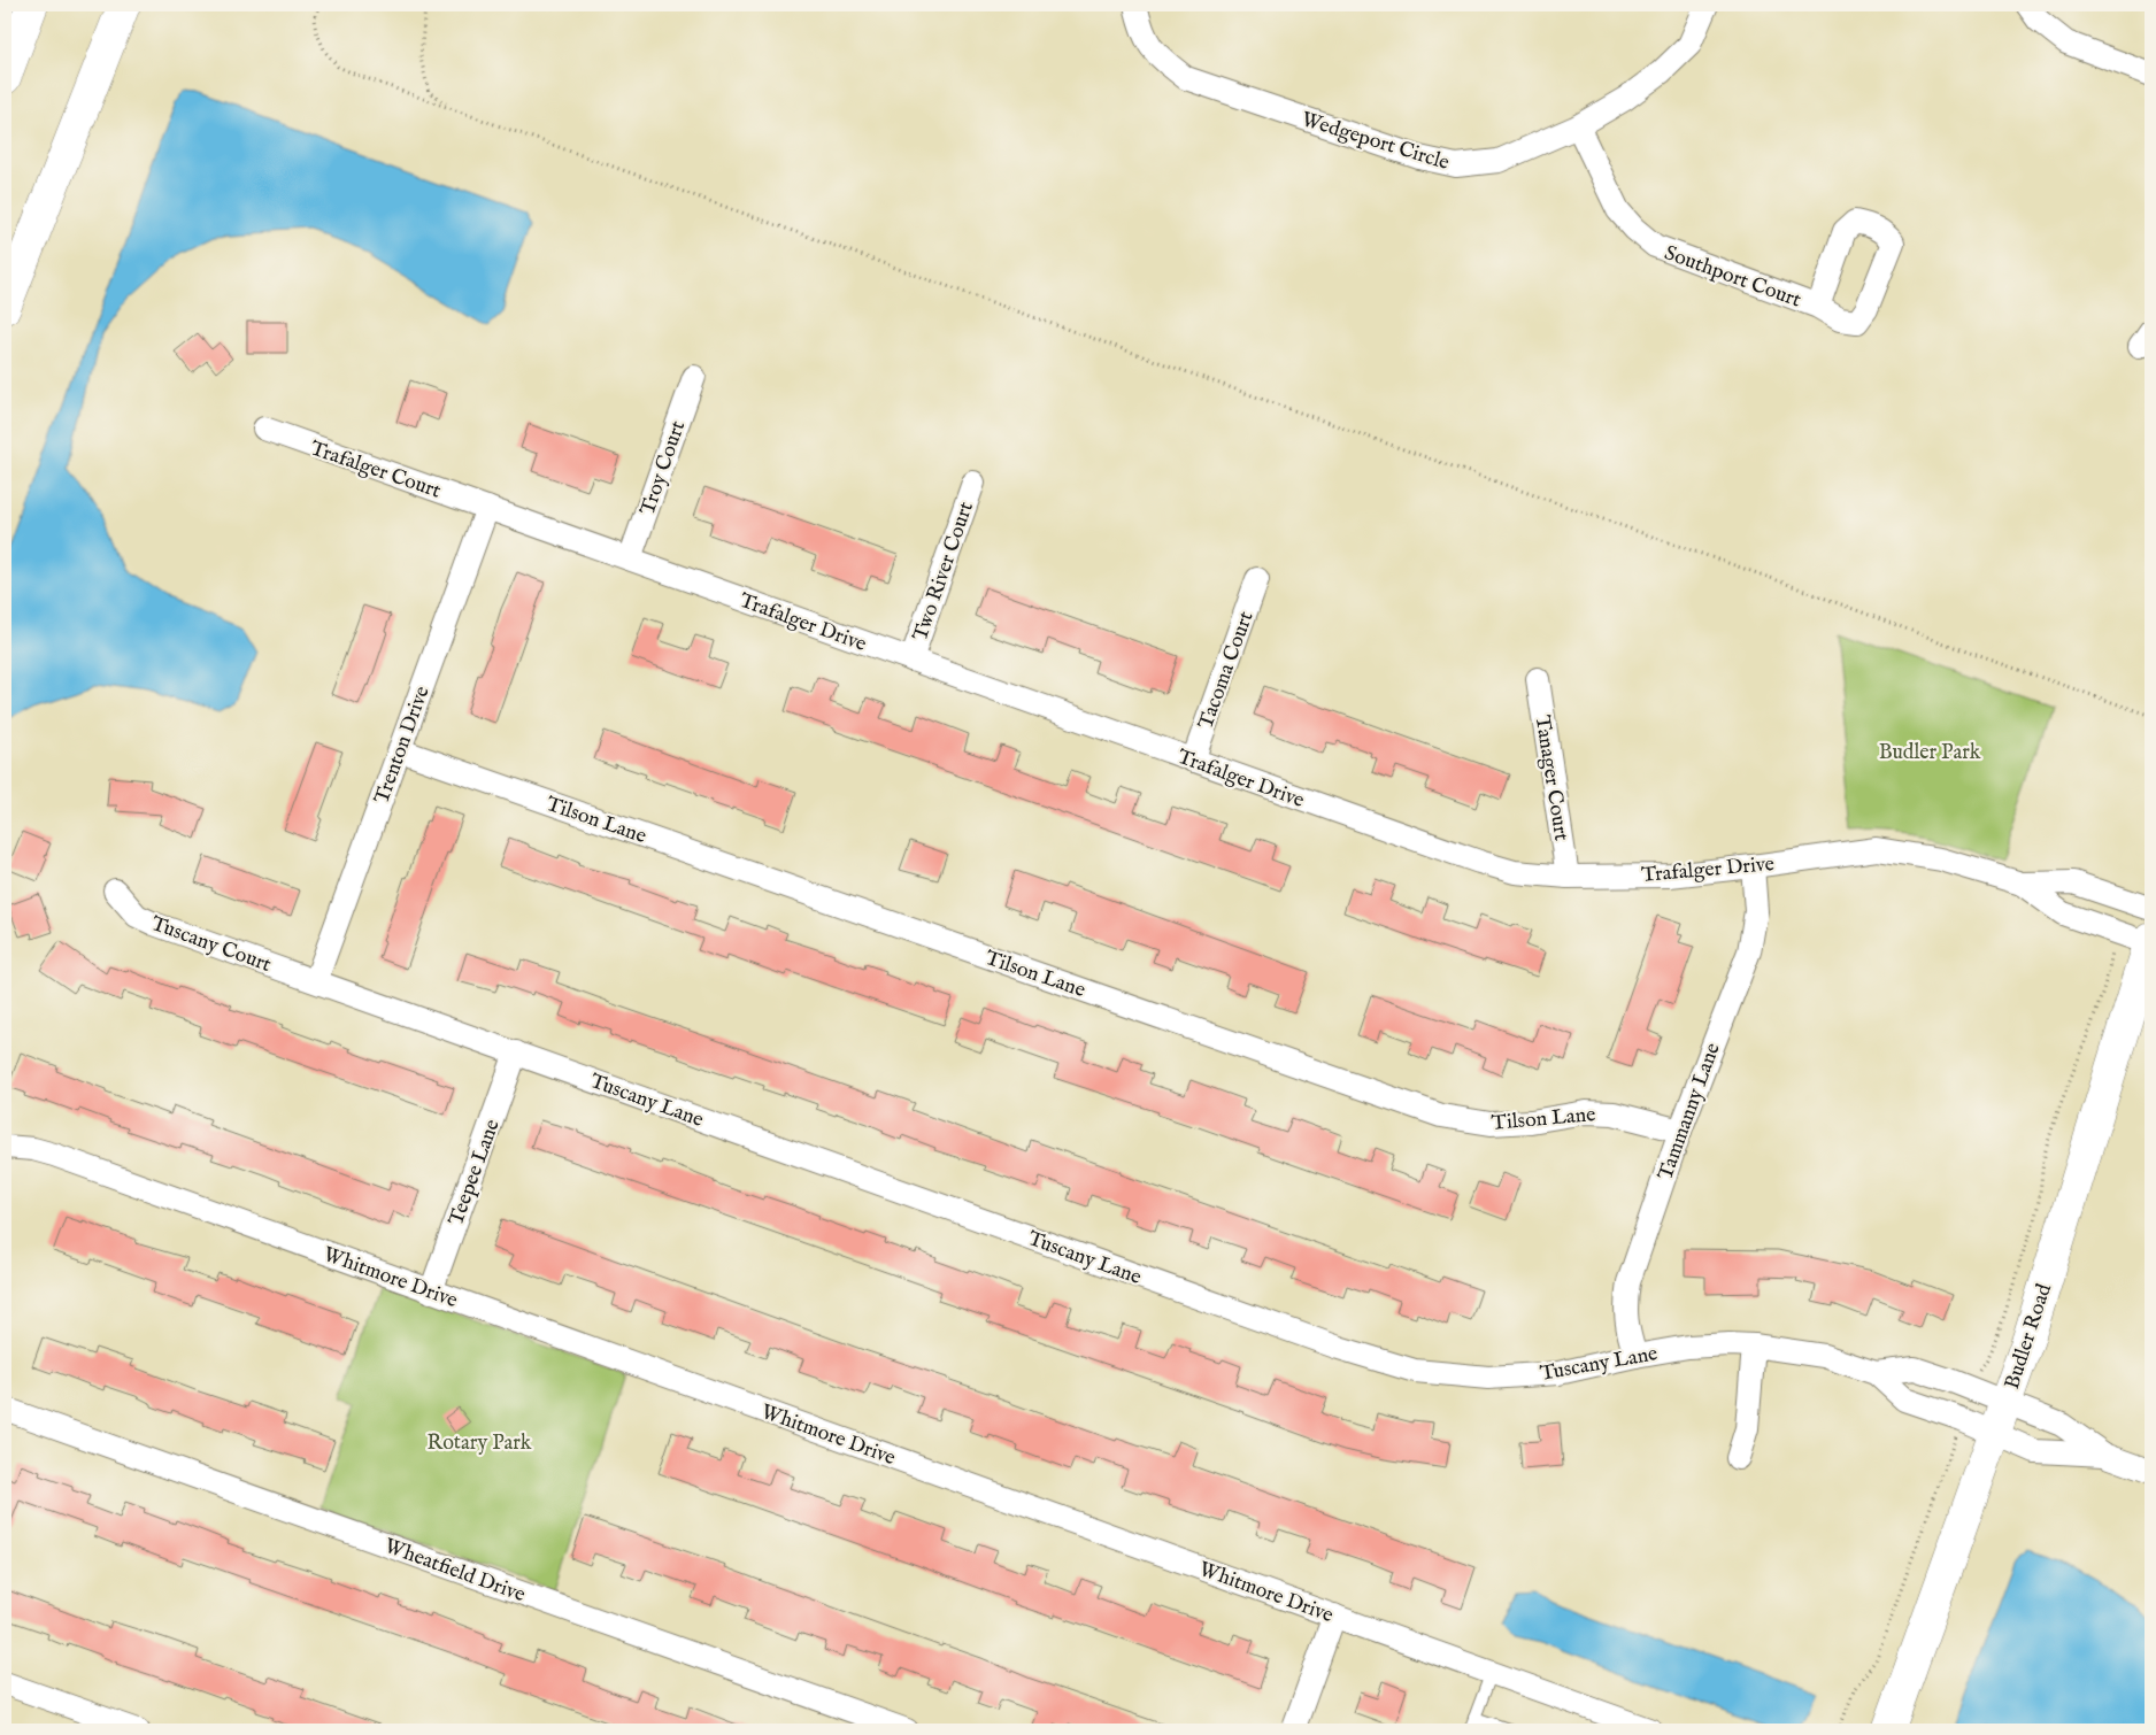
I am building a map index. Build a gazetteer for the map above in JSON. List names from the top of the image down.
{
  "streets": {
    "main road": ["Budler Road"],
    "street": [
      "Wedgeport Circle",
      "Southport Court",
      "Troy Court",
      "Trafalger Court",
      "Two River Court",
      "Trafalger Drive",
      "Tacoma Court",
      "Trenton Drive",
      "Tanager Court",
      "Tilson Lane",
      "Tuscany Court",
      "Tuscany Lane",
      "Tammanny Lane",
      "Teepee Lane",
      "Whitmore Drive",
      "Wheatfield Drive"
    ]
  },
  "crossings": [
    ["Wedgeport Circle", "Southport Court"],
    ["Troy Court", "Trafalger Drive"],
    ["Trafalger Court", "Trafalger Drive"],
    ["Trafalger Court", "Trenton Drive"],
    ["Two River Court", "Trafalger Drive"],
    ["Trafalger Drive", "Tacoma Court"],
    ["Trafalger Drive", "Trenton Drive"],
    ["Trafalger Drive", "Tanager Court"],
    ["Trafalger Drive", "Tammanny Lane"],
    ["Trafalger Drive", "Budler Road"],
    ["Trenton Drive", "Tilson Lane"],
    ["Trenton Drive", "Tuscany Court"],
    ["Trenton Drive", "Tuscany Lane"],
    ["Tilson Lane", "Tammanny Lane"],
    ["Tuscany Court", "Tuscany Lane"],
    ["Tuscany Lane", "Tammanny Lane"],
    ["Tuscany Lane", "Teepee Lane"],
    ["Tuscany Lane", "Budler Road"],
    ["Teepee Lane", "Whitmore Drive"]
  ],
  "parks": ["Budler Park", "Rotary Park"]
}
